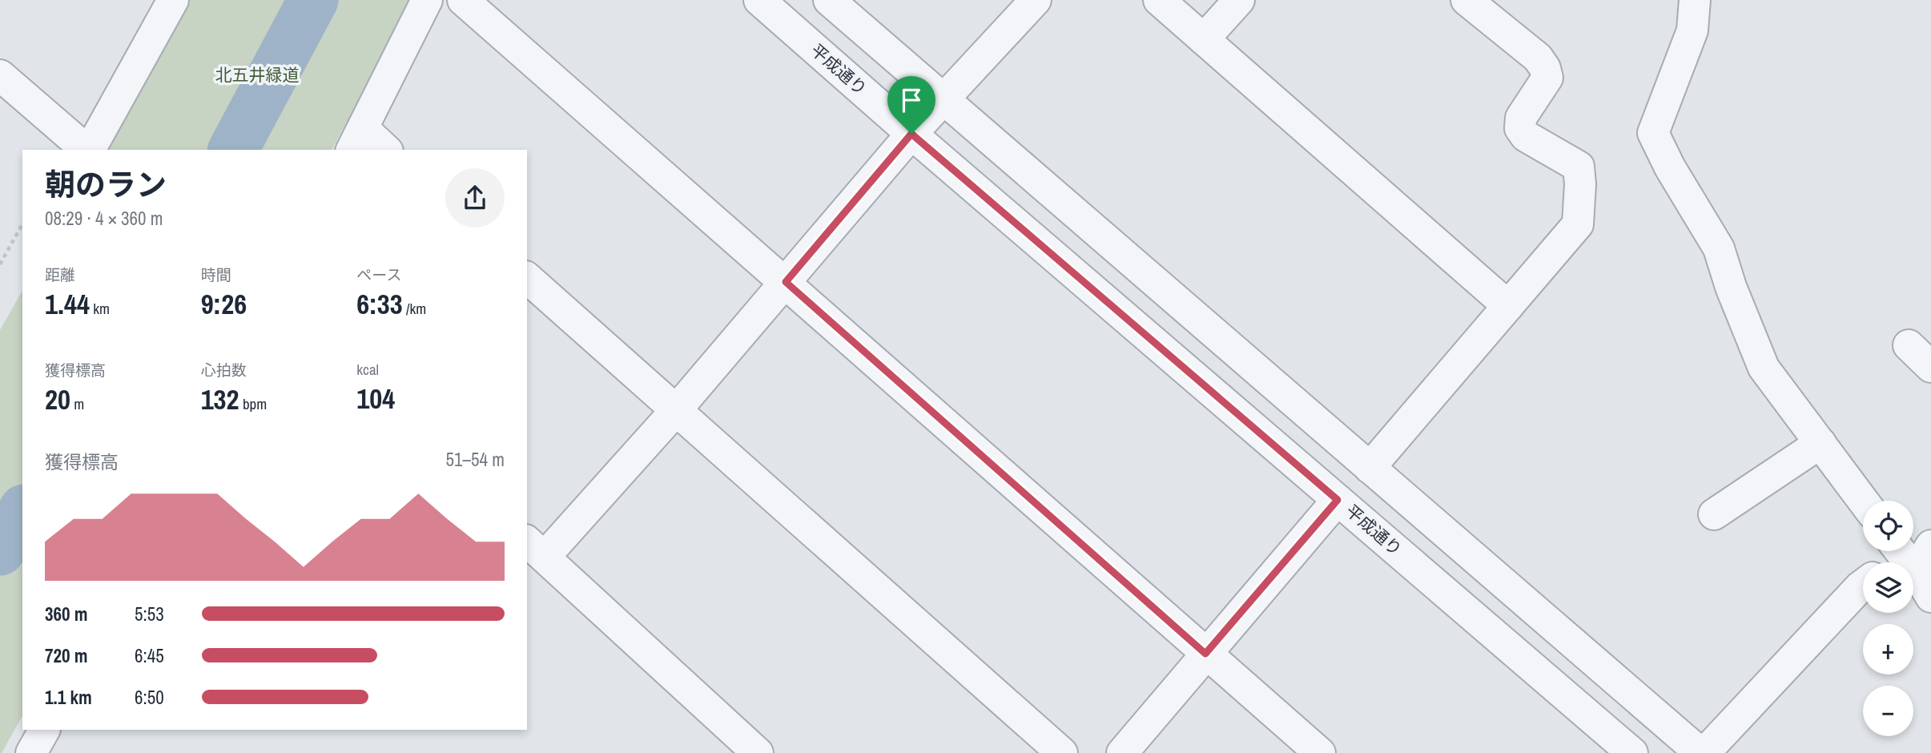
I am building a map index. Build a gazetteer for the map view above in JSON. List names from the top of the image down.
{
  "streets": {
    "street": ["平成通り"]
  },
  "parks": ["北五井緑道"],
  "page": {
    "heading": ["朝のラン", "08:29 · 4 × 360 m"],
    "stats": [
      ["距離", "1.44 km"],
      ["時間", "9:26"],
      ["ペース", "6:33 /km"],
      ["獲得標高", "20 m"],
      ["心拍数", "132 bpm"],
      ["kcal", "104"]
    ],
    "chart": ["獲得標高", "51–54 m"],
    "map_buttons": ["+", "−"],
    "list": [
      {
        "name": "360 m",
        "note": "5:53"
      },
      {
        "name": "720 m",
        "note": "6:45"
      },
      {
        "name": "1.1 km",
        "note": "6:50"
      }
    ]
  }
}
